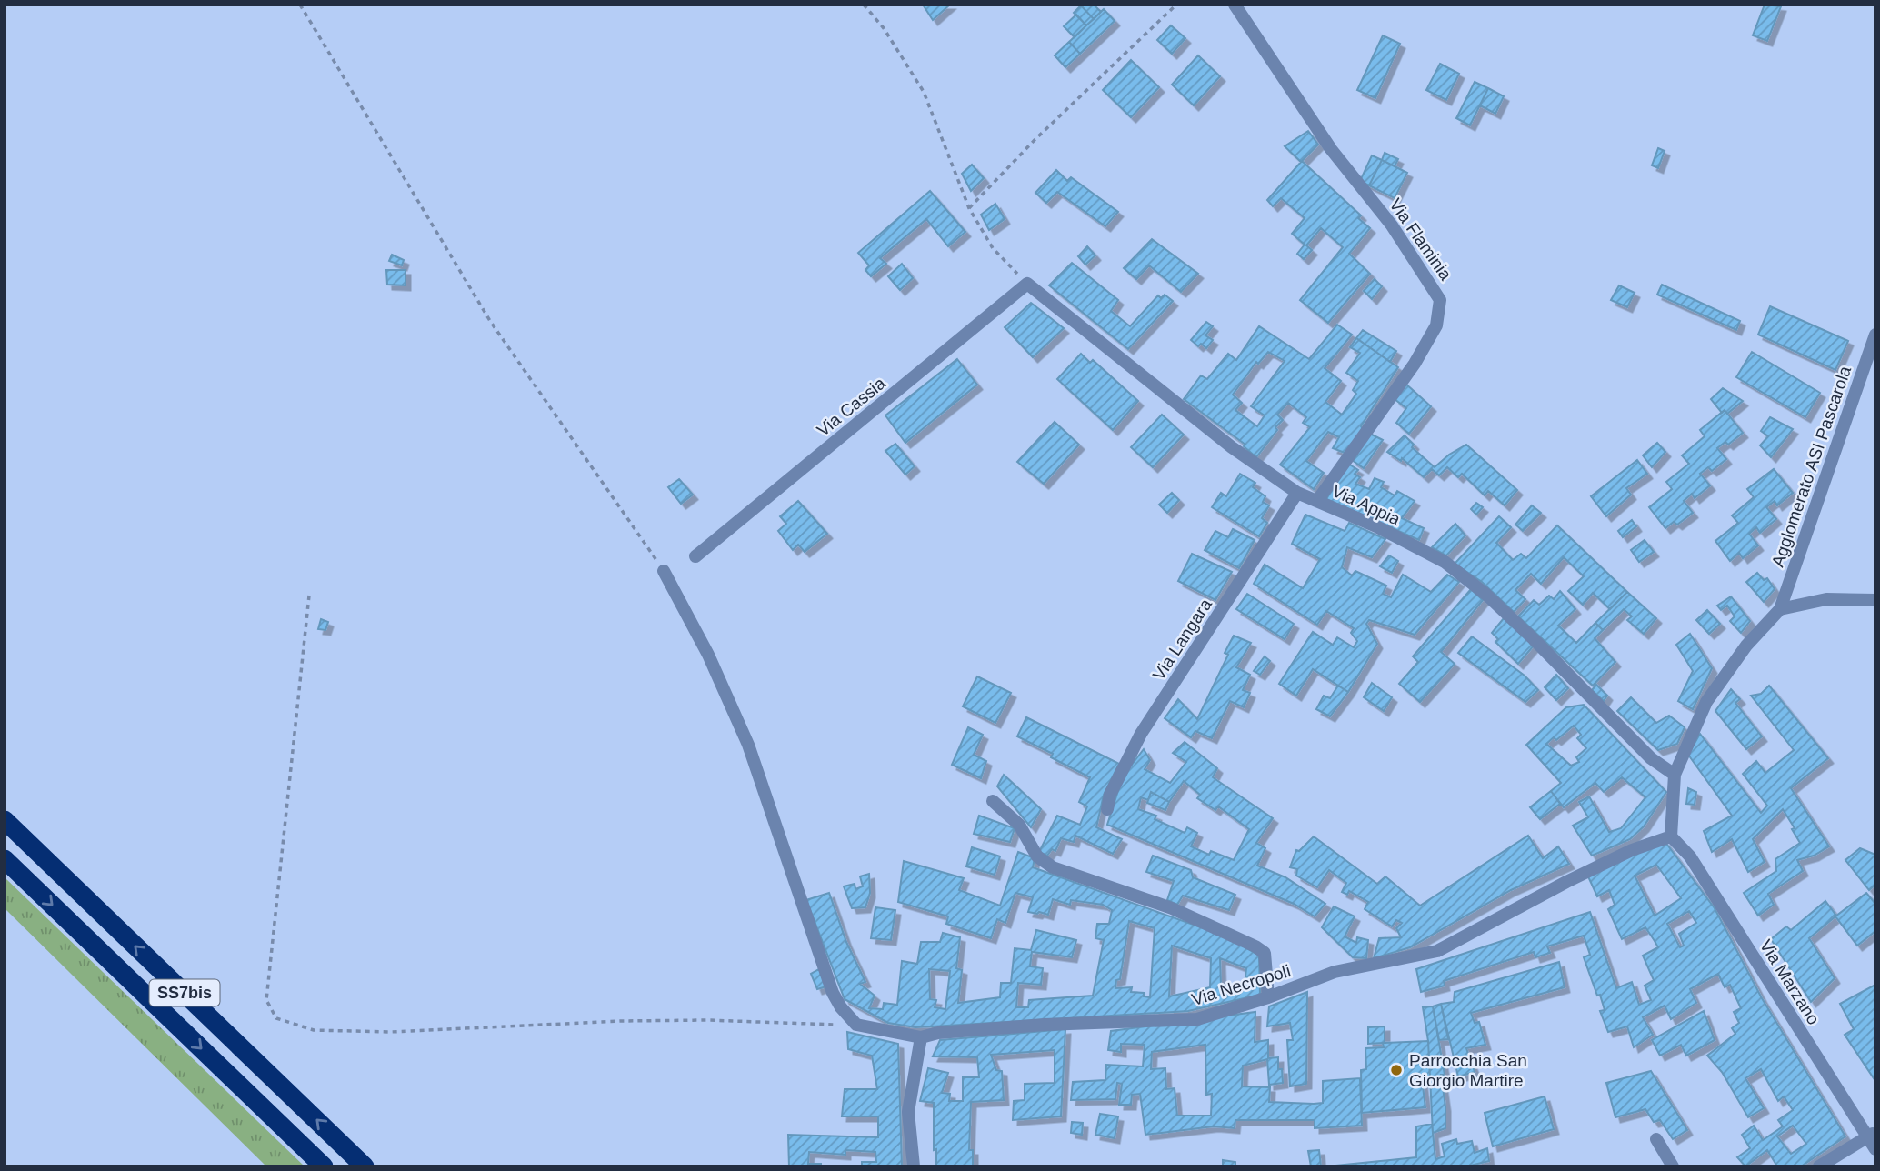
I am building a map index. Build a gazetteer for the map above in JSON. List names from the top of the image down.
{
  "streets": {
    "highway": ["SS7bis"],
    "street": [
      "Via Flaminia",
      "Via Cassia",
      "Agglomerato ASI Pascarola",
      "Via Appia",
      "Via Langara",
      "Via Marzano",
      "Via Necropoli"
    ]
  },
  "crossings": [
    ["Via Flaminia", "Via Appia"],
    ["Via Cassia", "Via Appia"],
    ["Via Appia", "Via Langara"],
    ["Via Marzano", "Via Necropoli"]
  ],
  "places": ["Parrocchia San Giorgio Martire"]
}
